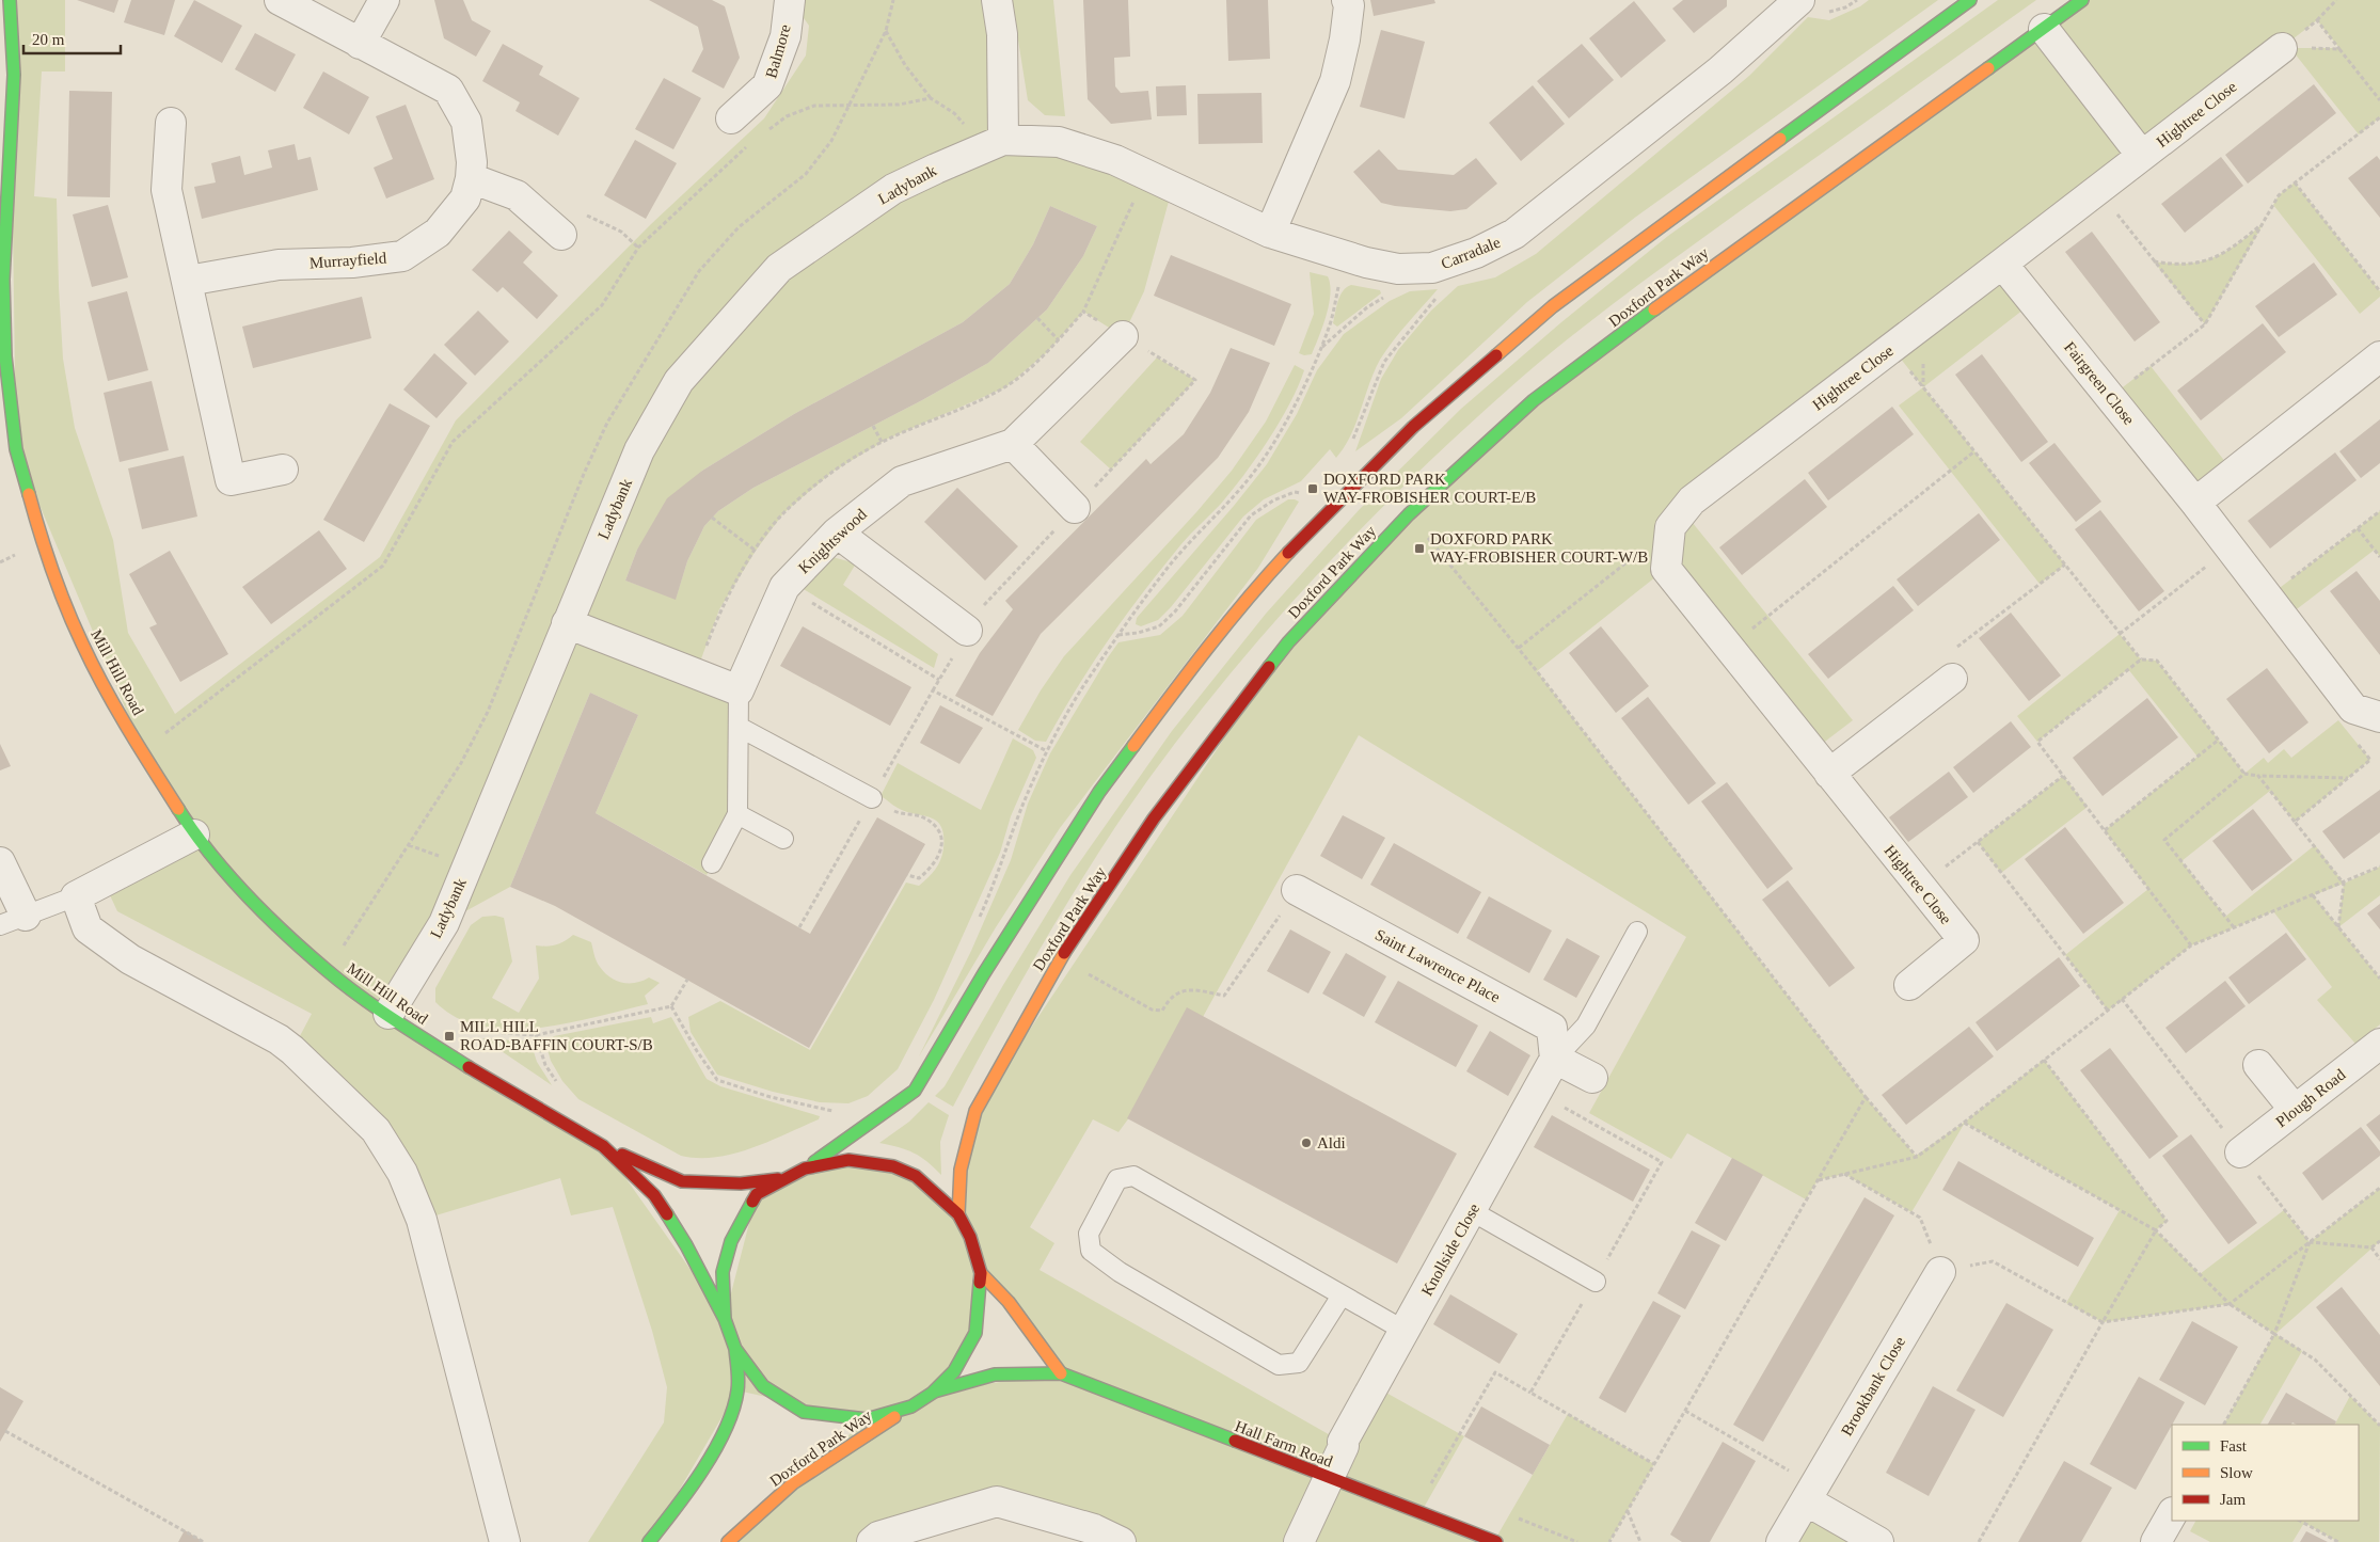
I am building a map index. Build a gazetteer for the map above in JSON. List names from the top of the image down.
{
  "streets": {
    "main road": ["Doxford Park Way", "Mill Hill Road", "Hall Farm Road"],
    "street": [
      "Balmore",
      "Hightree Close",
      "Ladybank",
      "Carradale",
      "Murrayfield",
      "Fairgreen Close",
      "Knightswood",
      "Saint Lawrence Place",
      "Plough Road",
      "Knollside Close",
      "Brookbank Close"
    ]
  },
  "crossings": [
    ["Hightree Close", "Fairgreen Close"],
    ["Ladybank", "Carradale"],
    ["Ladybank", "Mill Hill Road"],
    ["Doxford Park Way", "Mill Hill Road"],
    ["Doxford Park Way", "Hall Farm Road"],
    ["Saint Lawrence Place", "Knollside Close"],
    ["Knollside Close", "Hall Farm Road"]
  ],
  "places": {
    "transit": ["DOXFORD PARK WAY-FROBISHER COURT-E/B", "DOXFORD PARK WAY-FROBISHER COURT-W/B", "MILL HILL ROAD-BAFFIN COURT-S/B"],
    "other": ["Aldi"]
  },
  "legend": ["Fast", "Slow", "Jam"],
  "scale_bar": "20 m"
}
